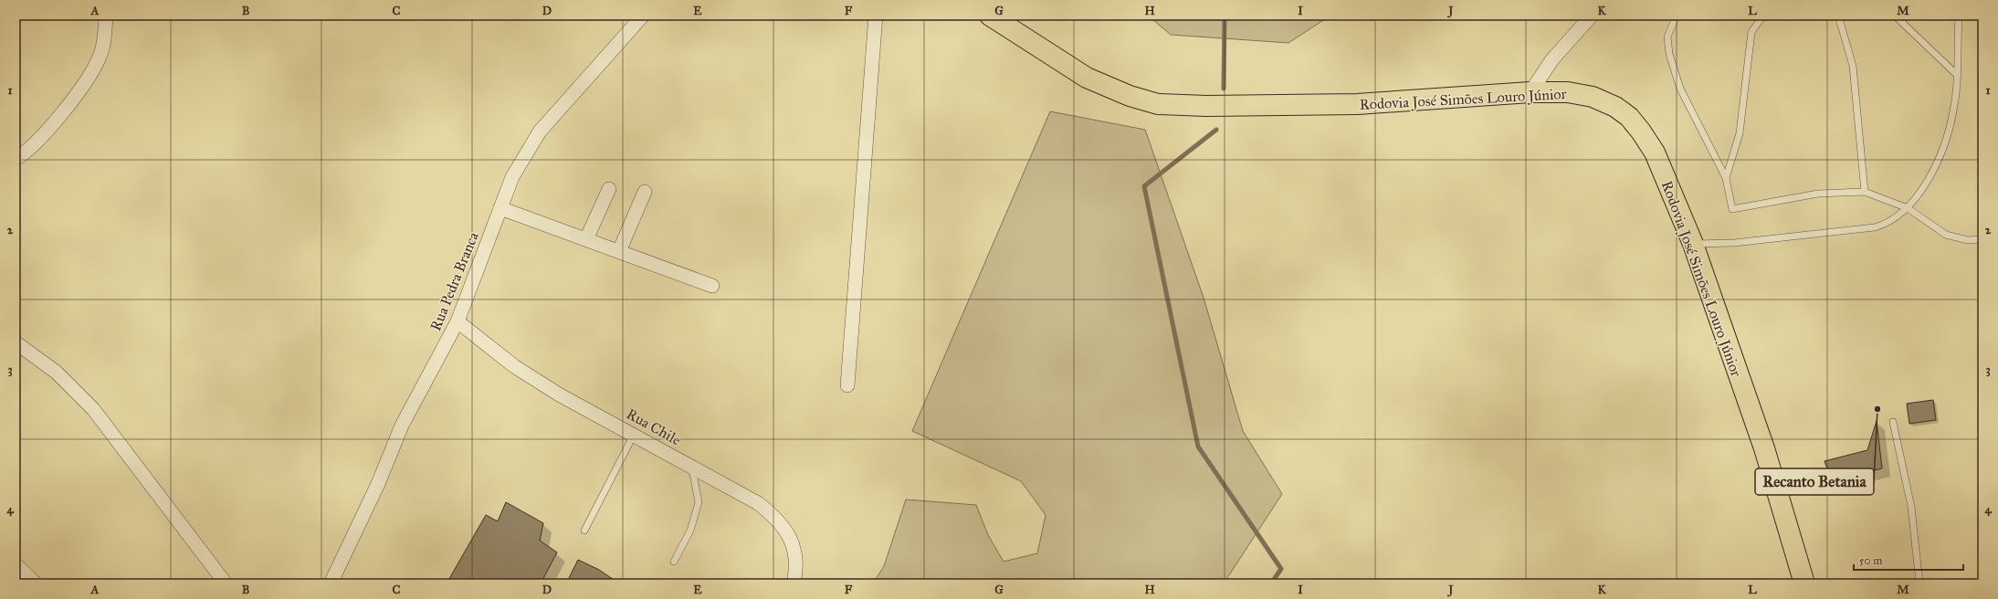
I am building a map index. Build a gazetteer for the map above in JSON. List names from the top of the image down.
{
  "streets": {
    "main road": ["Rodovia José Simões Louro Júnior"],
    "street": ["Rua Pedra Branca", "Rua Chile"]
  },
  "crossings": [
    ["Rua Pedra Branca", "Rua Chile"]
  ],
  "places": ["Recanto Betania"],
  "scale_bar": "50 m",
  "grid": {
    "columns": [
      "A",
      "B",
      "C",
      "D",
      "E",
      "F",
      "G",
      "H",
      "I",
      "J",
      "K",
      "L",
      "M"
    ],
    "rows": [
      "1",
      "2",
      "3",
      "4"
    ]
  }
}
